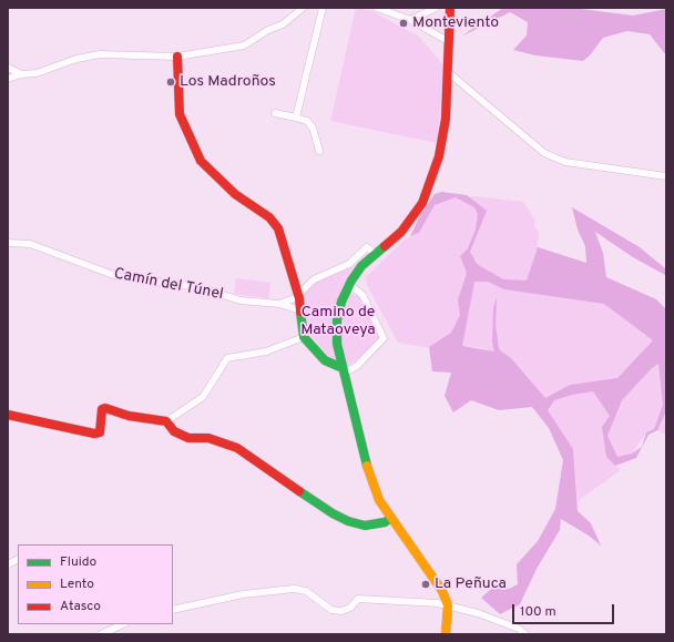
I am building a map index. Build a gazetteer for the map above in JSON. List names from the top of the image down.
{
  "streets": {
    "street": ["Camín del Túnel"]
  },
  "parks": ["Camino de Mataoveya"],
  "places": ["Monteviento", "Los Madroños", "La Peñuca"],
  "legend": ["Fluido", "Lento", "Atasco"],
  "scale_bar": "100 m"
}
